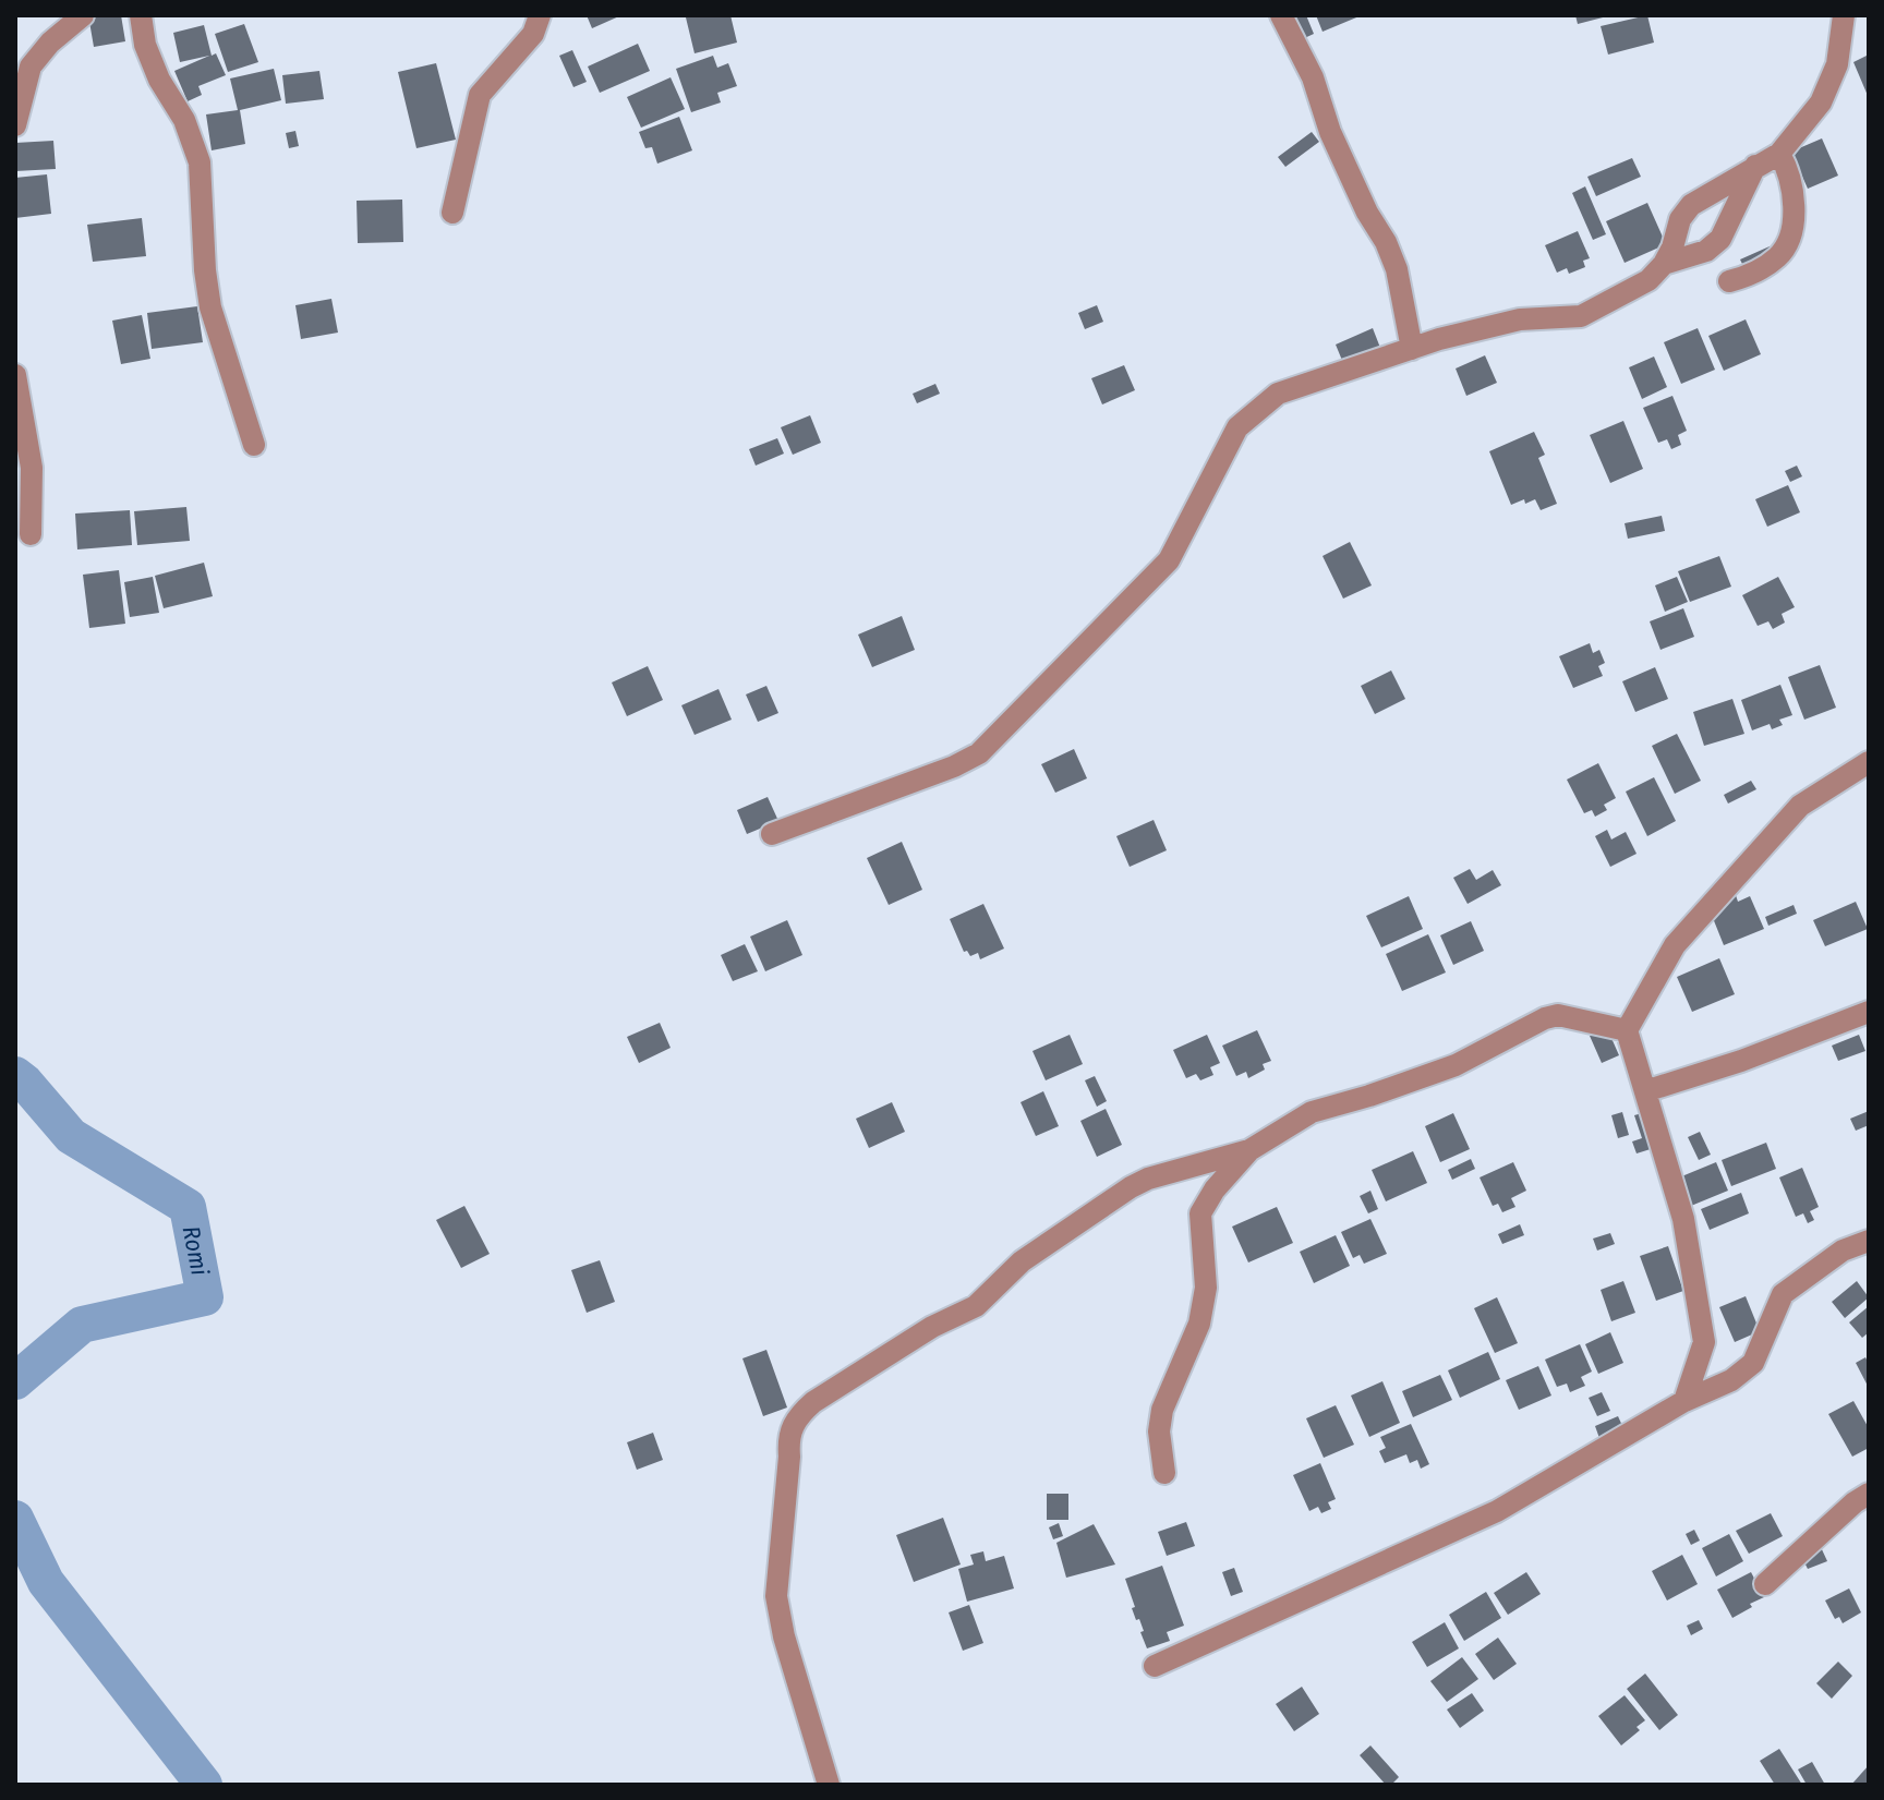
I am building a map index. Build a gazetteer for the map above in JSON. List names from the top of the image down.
{
  "water": ["Romi"]
}
